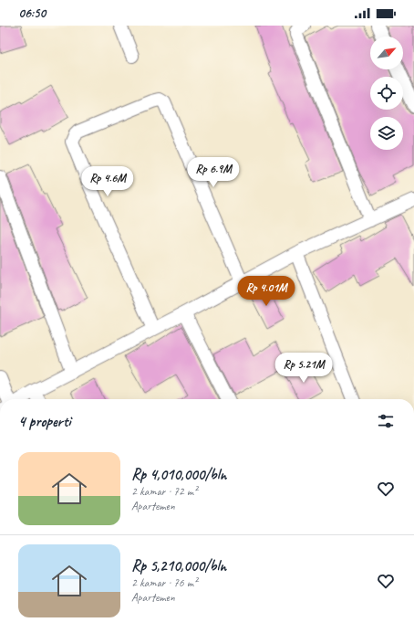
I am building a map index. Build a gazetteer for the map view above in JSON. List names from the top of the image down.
{
  "north": "top right",
  "page": {
    "status": "06:50",
    "price": [
      "Rp 6.9M",
      "Rp 4.6M",
      "Rp 4.01M",
      "Rp 5.21M"
    ],
    "heading": "4 properti",
    "list": [
      {
        "name": "Rp 4,010,000/bln",
        "note": "2 kamar · 72 m² · Apartemen"
      },
      {
        "name": "Rp 5,210,000/bln",
        "note": "2 kamar · 76 m² · Apartemen"
      }
    ]
  }
}
